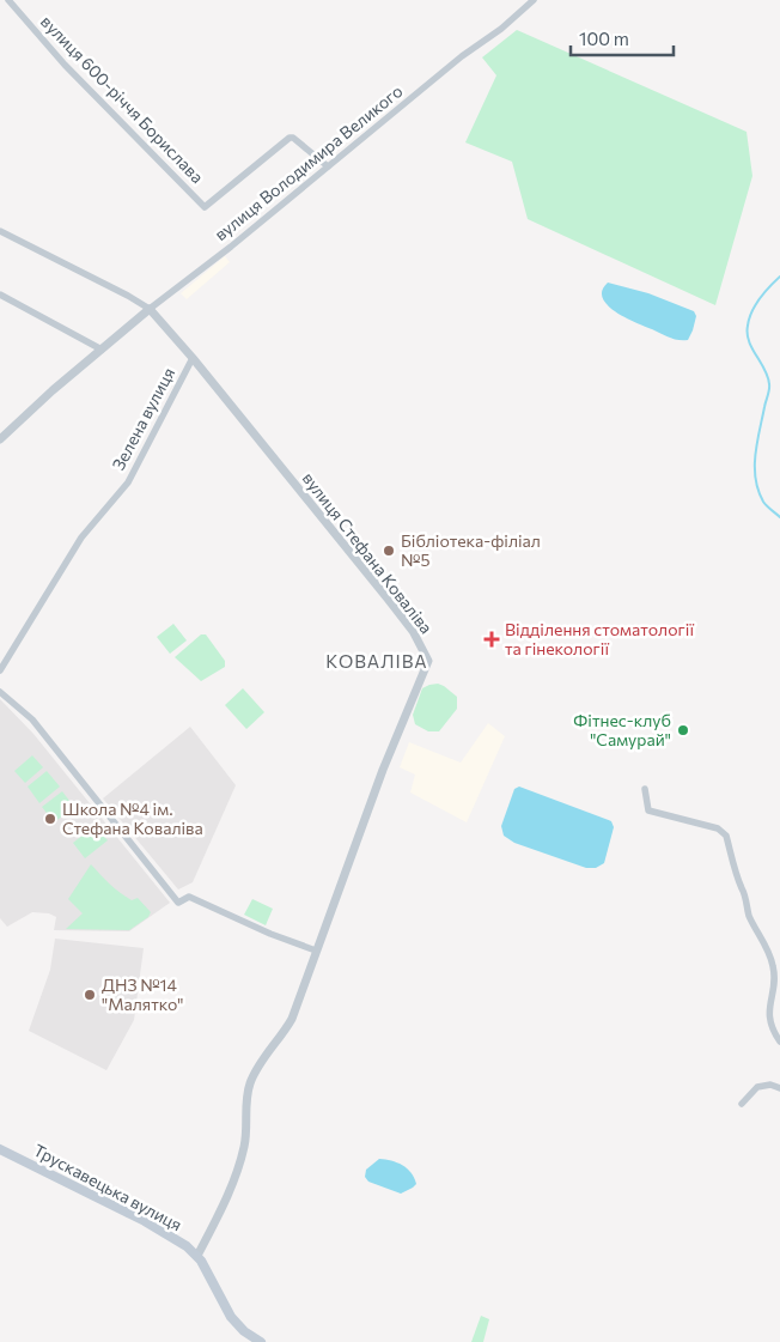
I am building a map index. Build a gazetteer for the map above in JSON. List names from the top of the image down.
{
  "streets": {
    "main road": ["Трускавецька вулиця"],
    "street": [
      "вулиця 600-річчя Борислава",
      "вулиця Володимира Великого",
      "Зелена вулиця",
      "вулиця Стефана Коваліва"
    ]
  },
  "crossings": [
    ["вулиця 600-річчя Борислава", "вулиця Володимира Великого"],
    ["вулиця Володимира Великого", "вулиця Стефана Коваліва"],
    ["Зелена вулиця", "вулиця Стефана Коваліва"],
    ["вулиця Стефана Коваліва", "Трускавецька вулиця"]
  ],
  "districts": ["КОВАЛІВА"],
  "places": {
    "other": [
      "Бібліотека-філіал №5",
      "Фітнес-клуб \"Самурай\"",
      "Школа №4 ім. Стефана Коваліва",
      "ДНЗ №14 \"Малятко\""
    ],
    "health": ["Відділення стоматології та гінекології"]
  },
  "scale_bar": "100 m"
}
